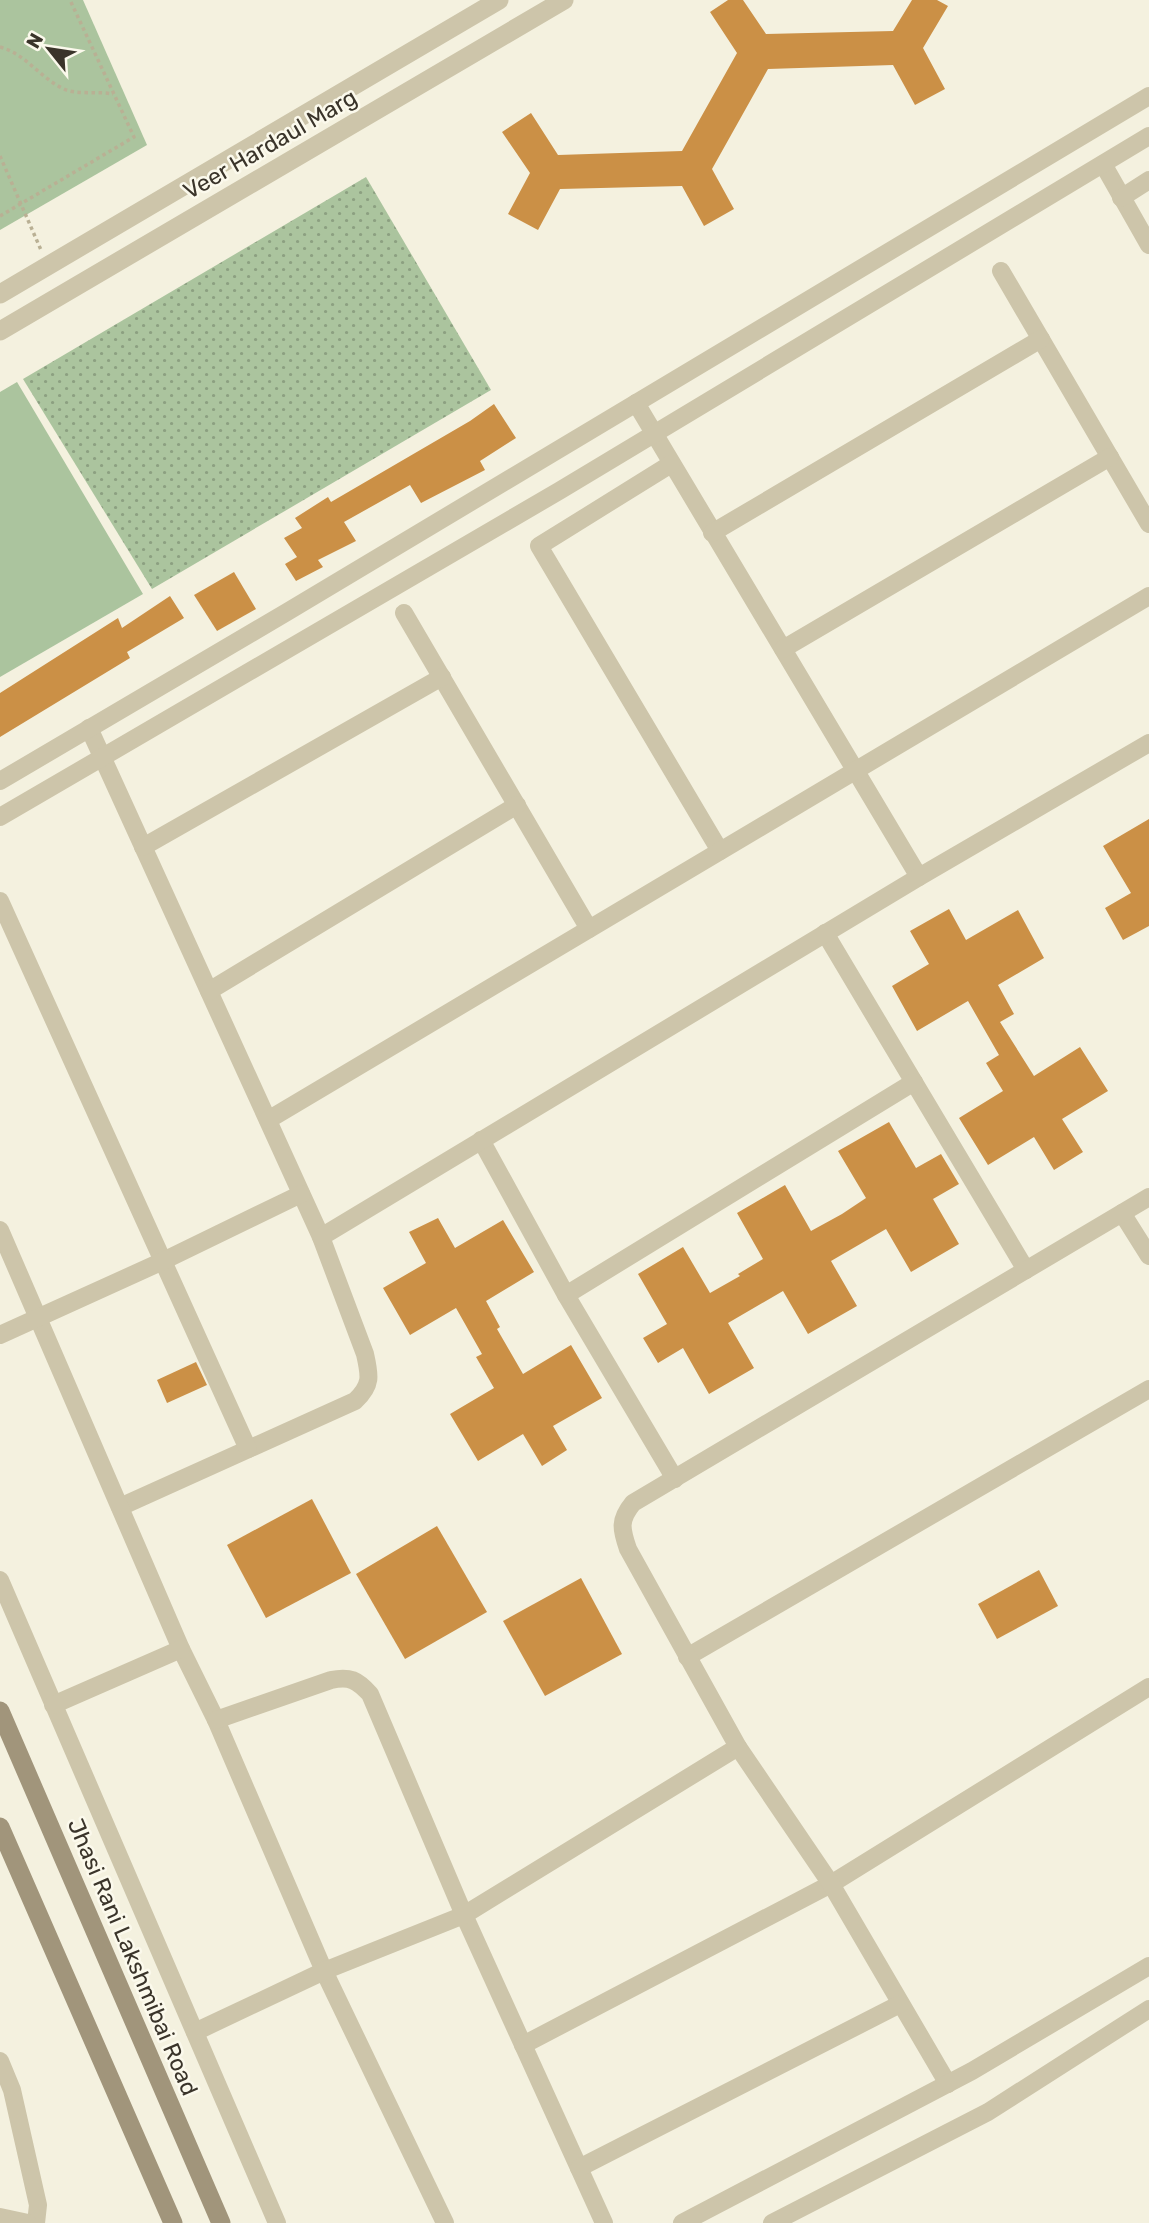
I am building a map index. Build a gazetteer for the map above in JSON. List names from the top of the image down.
{
  "streets": {
    "main road": ["Jhasi Rani Lakshmibai Road"],
    "street": ["Veer Hardaul Marg"]
  },
  "north": "top left"
}
